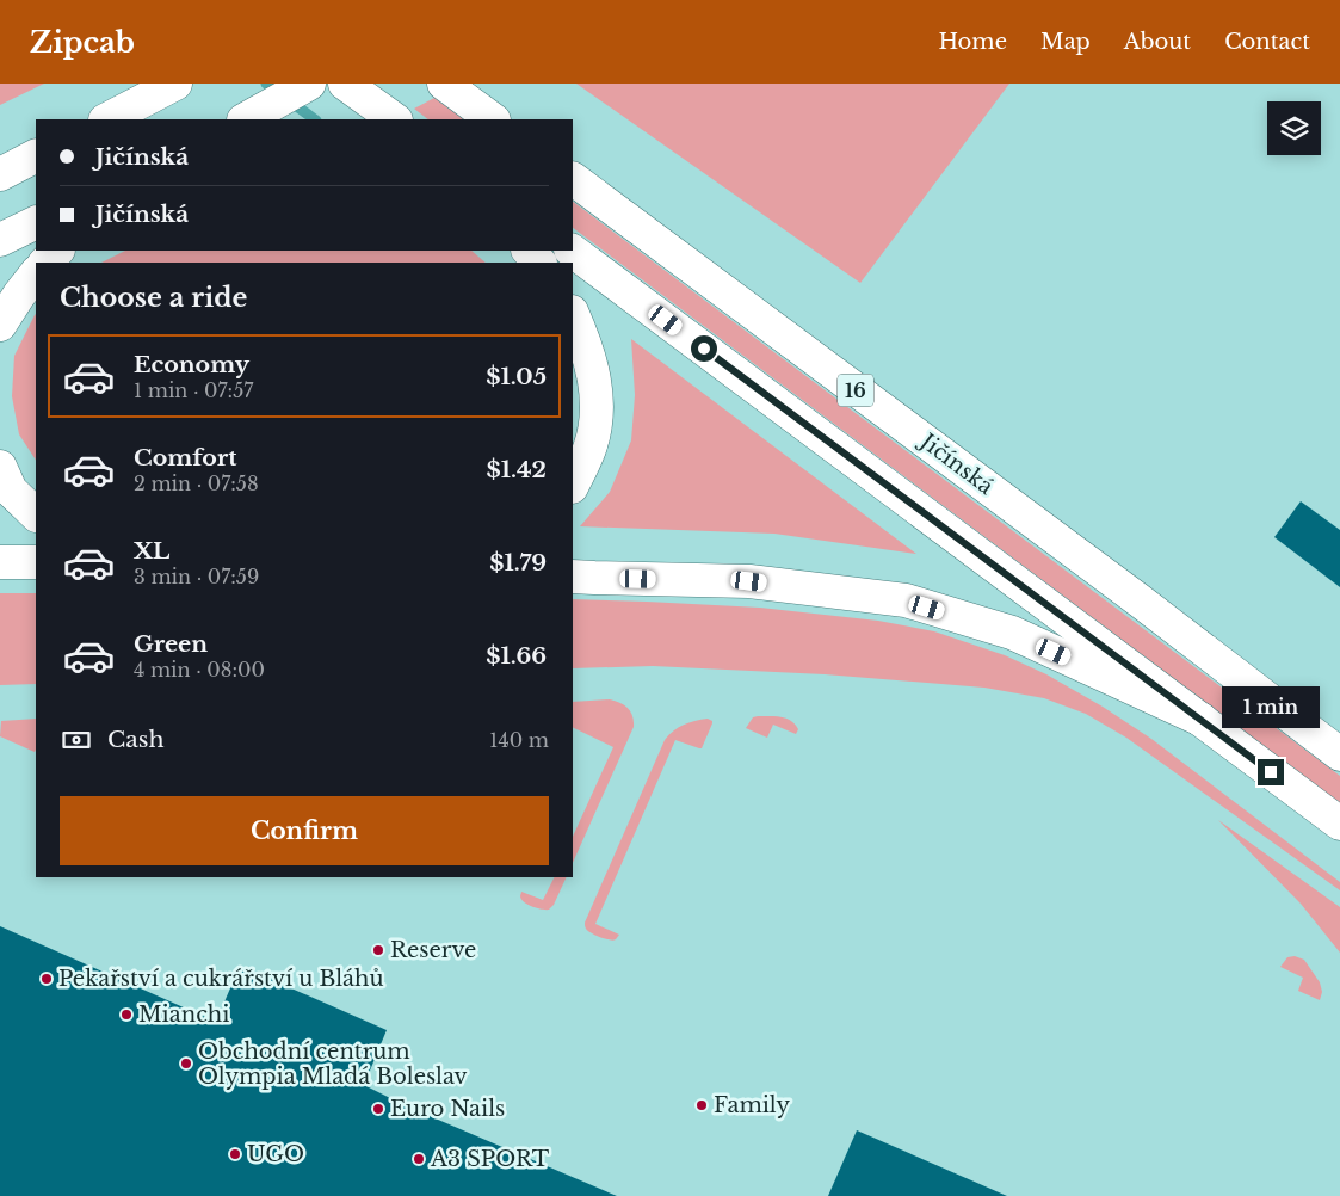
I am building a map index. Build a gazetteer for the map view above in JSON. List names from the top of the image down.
{
  "streets": {
    "main road": ["16", "Jičínská"]
  },
  "places": [
    "Reserve",
    "Pekařství a cukrářství u Bláhů",
    "Mianchi",
    "Obchodní centrum Olympia Mladá Boleslav",
    "Family",
    "Euro Nails",
    "UGO",
    "A3 SPORT"
  ],
  "page": {
    "header": "Zipcab",
    "nav": [
      "Home",
      "Map",
      "About",
      "Contact"
    ],
    "banner": ["Jičínská", "Jičínská"],
    "heading": "Choose a ride",
    "list": [
      {
        "name": "Economy",
        "note": "1 min · 07:57",
        "value": "$1.05"
      },
      {
        "name": "Comfort",
        "note": "2 min · 07:58",
        "value": "$1.42"
      },
      {
        "name": "XL",
        "note": "3 min · 07:59",
        "value": "$1.79"
      },
      {
        "name": "Green",
        "note": "4 min · 08:00",
        "value": "$1.66"
      }
    ],
    "bubble": "1 min",
    "pay": ["Cash", "140 m"],
    "buttons": "Confirm"
  }
}
